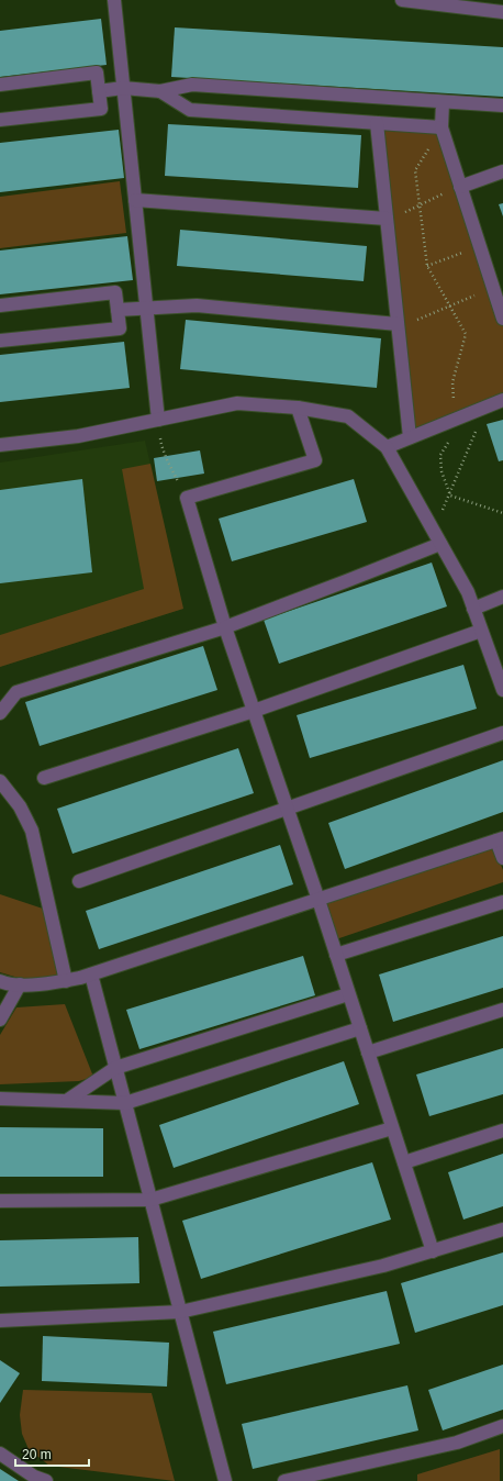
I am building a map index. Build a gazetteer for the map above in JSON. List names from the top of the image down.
{
  "scale_bar": "20 m"
}
